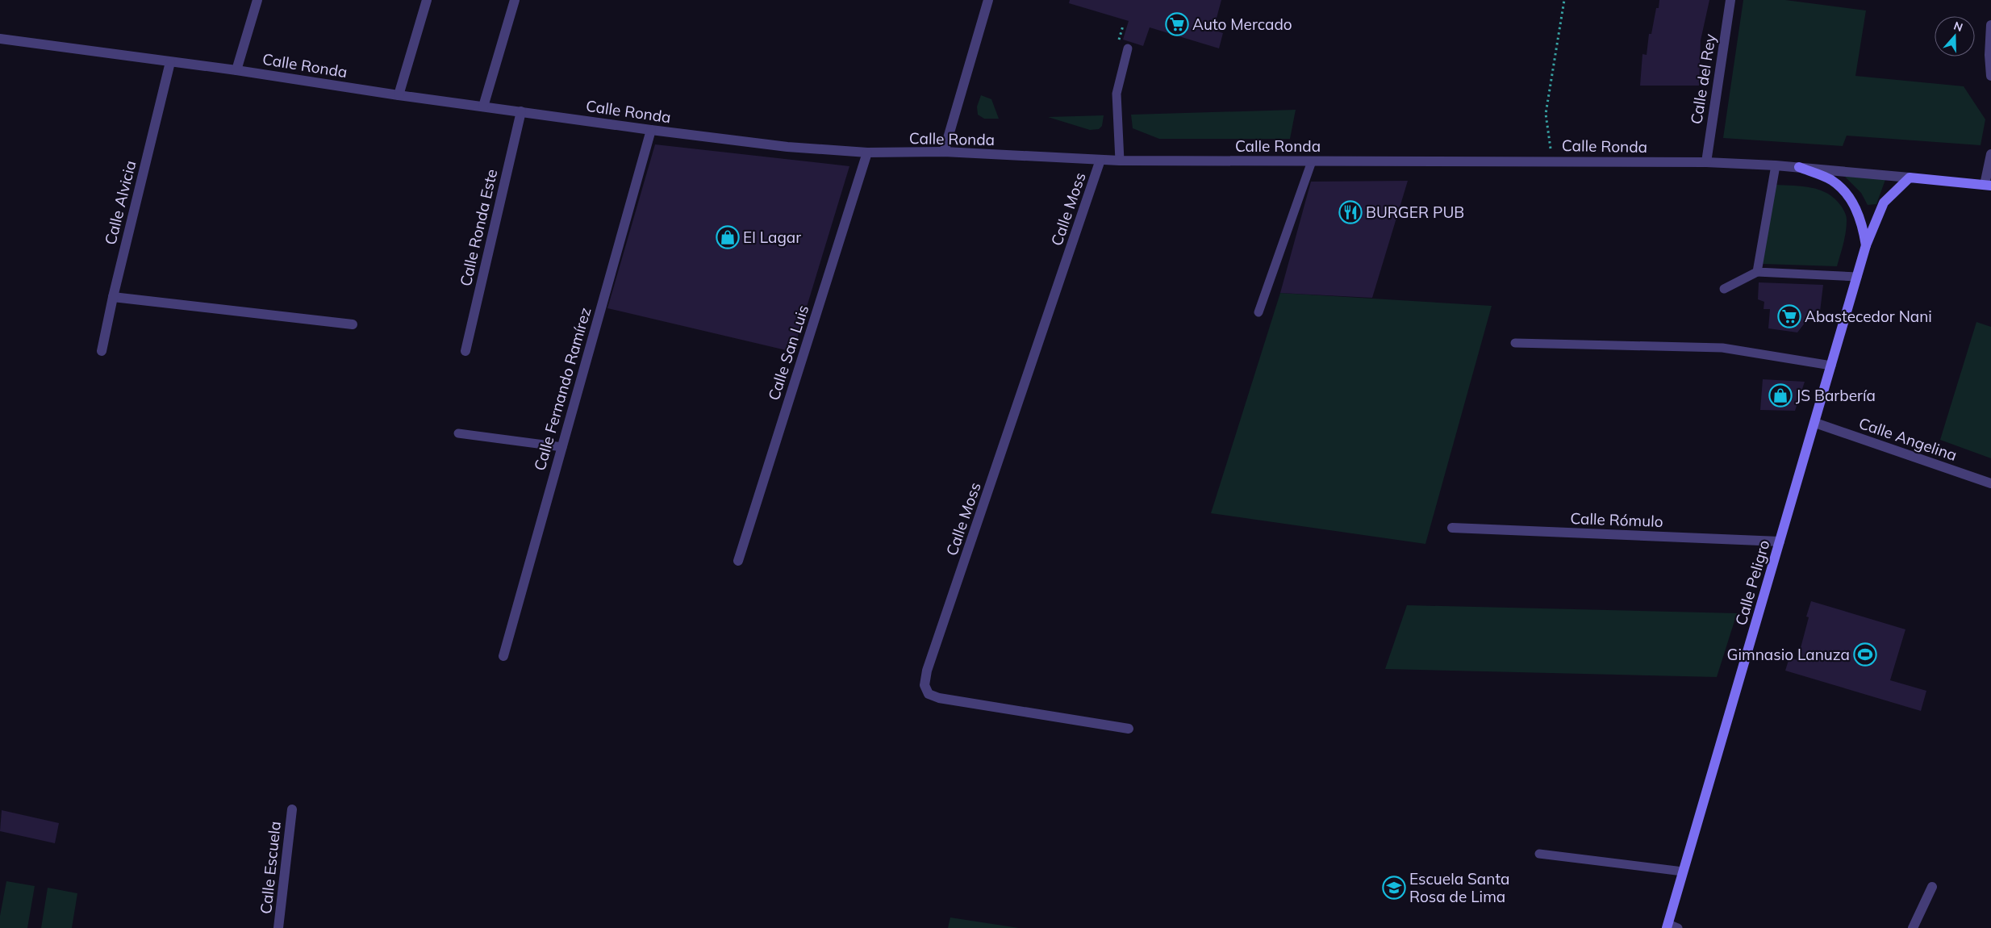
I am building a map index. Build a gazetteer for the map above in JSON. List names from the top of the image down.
{
  "streets": {
    "main road": ["Calle Peligro"],
    "street": [
      "Calle Ronda",
      "Calle del Rey",
      "Calle Alvicia",
      "Calle Moss",
      "Calle Ronda Este",
      "Calle San Luis",
      "Calle Fernando Ramírez",
      "Calle Angelina",
      "Calle Rómulo",
      "Calle Escuela"
    ]
  },
  "crossings": [
    ["Calle Ronda", "Calle del Rey"],
    ["Calle Ronda", "Calle Alvicia"],
    ["Calle Ronda", "Calle Moss"],
    ["Calle Ronda", "Calle Ronda Este"],
    ["Calle Ronda", "Calle San Luis"],
    ["Calle Ronda", "Calle Fernando Ramírez"],
    ["Calle Ronda", "Calle Peligro"],
    ["Calle Angelina", "Calle Peligro"],
    ["Calle Rómulo", "Calle Peligro"]
  ],
  "places": {
    "supermarket": ["Auto Mercado", "Abastecedor Nani"],
    "restaurant": ["BURGER PUB"],
    "shop": ["El Lagar", "JS Barbería"],
    "sports": ["Gimnasio Lanuza"],
    "school or university": ["Escuela Santa Rosa de Lima"]
  },
  "north": "top"
}
